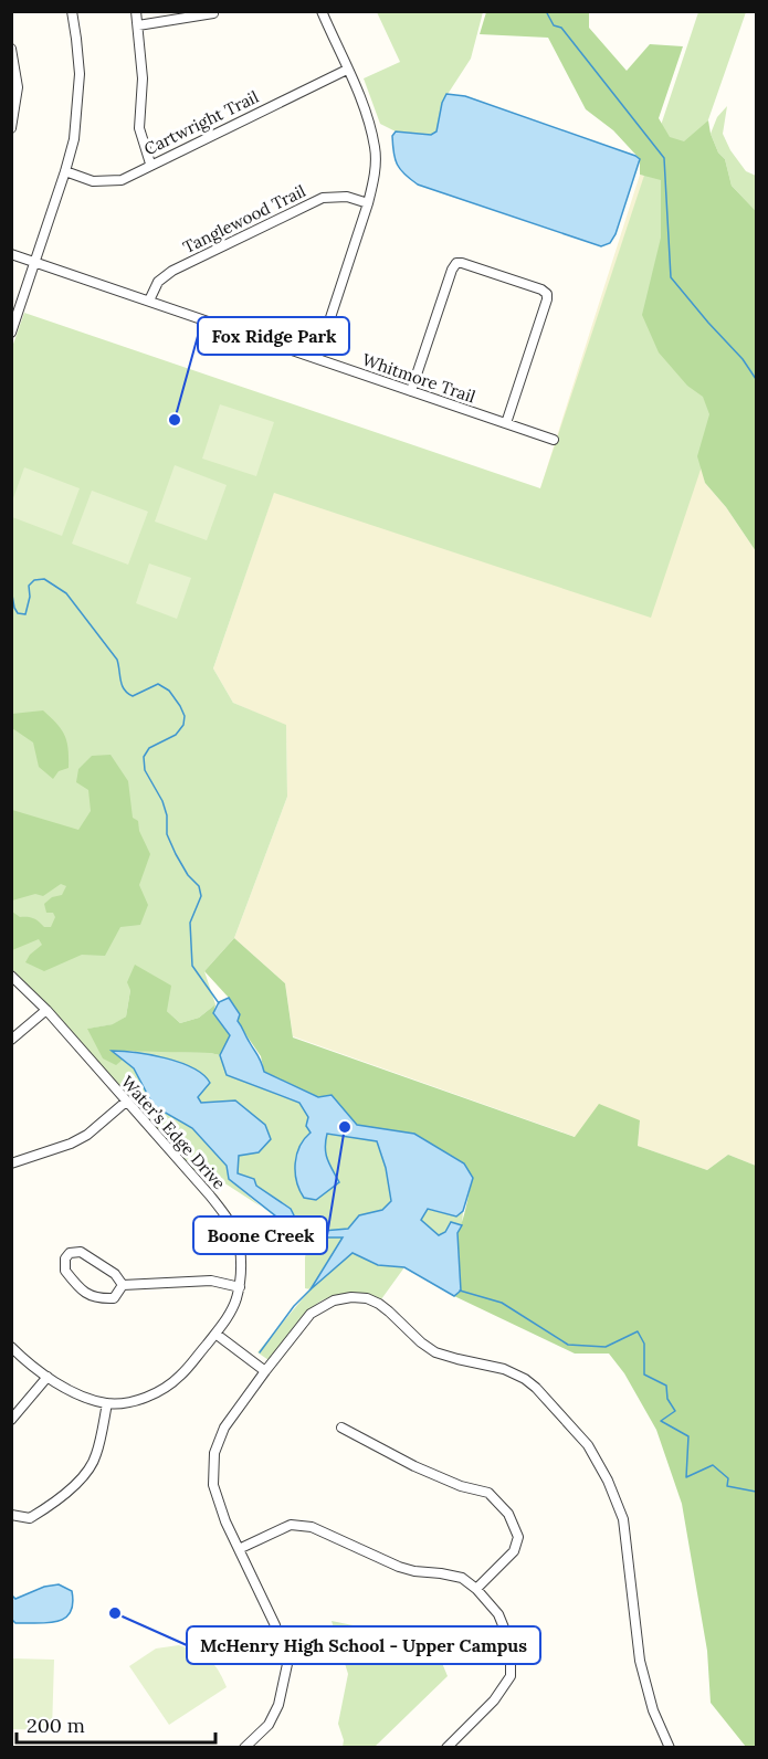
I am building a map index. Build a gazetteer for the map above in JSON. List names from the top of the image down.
{
  "streets": {
    "street": [
      "Cartwright Trail",
      "Tanglewood Trail",
      "Whitmore Trail",
      "Water’s Edge Drive"
    ]
  },
  "crossings": [
    ["Tanglewood Trail", "Whitmore Trail"]
  ],
  "places": ["Fox Ridge Park", "Boone Creek", "McHenry High School - Upper Campus"],
  "scale_bar": "200 m"
}
